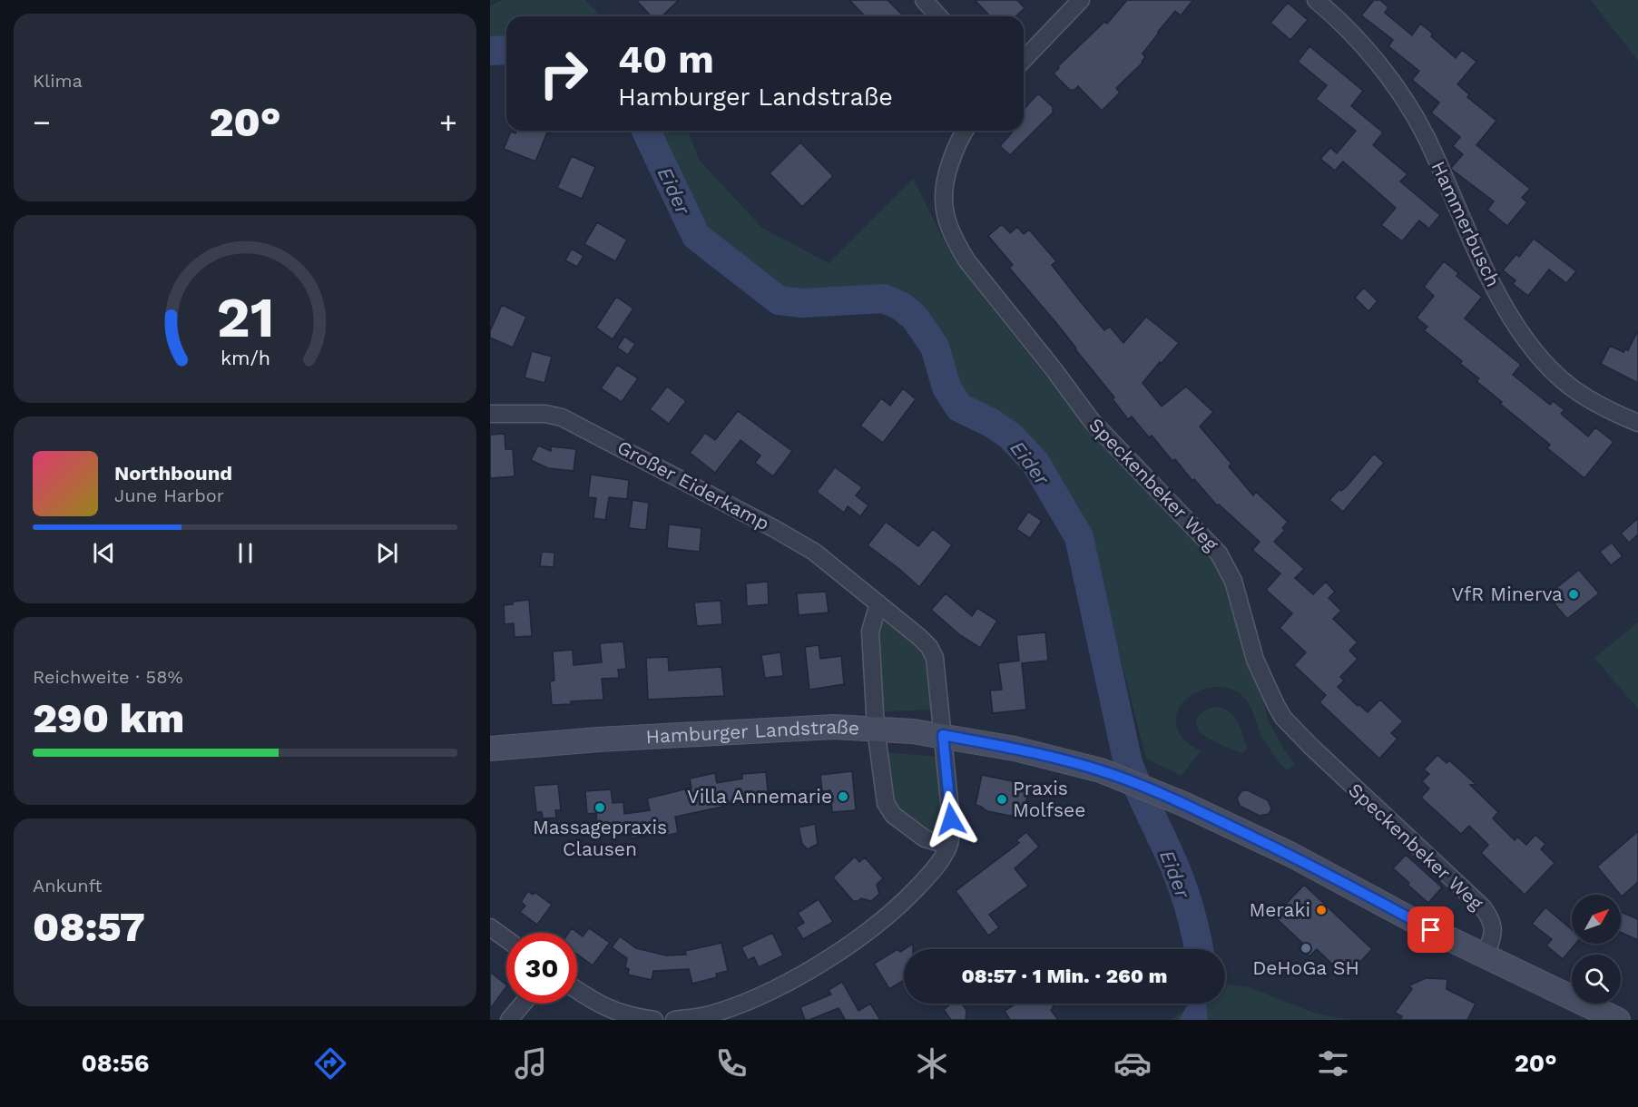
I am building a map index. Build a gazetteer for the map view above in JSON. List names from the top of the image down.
{
  "streets": {
    "main road": ["Hamburger Landstraße"],
    "street": ["Hammerbusch", "Speckenbeker Weg", "Großer Eiderkamp"]
  },
  "crossings": [
    ["Speckenbeker Weg", "Hamburger Landstraße"],
    ["Großer Eiderkamp", "Hamburger Landstraße"]
  ],
  "water": ["Eider"],
  "places": [
    "VfR Minerva",
    "Villa Annemarie",
    "Praxis Molfsee",
    "Massagepraxis Clausen",
    "Meraki",
    "DeHoGa SH"
  ],
  "north": "top right",
  "page": {
    "tile": [
      "Klima",
      ["Reichweite · 58%", "290 km"],
      ["Ankunft", "08:57"]
    ],
    "turn": ["40 m", "Hamburger Landstraße"],
    "heat": ["−", "20°", "+"],
    "song": ["Northbound", "June Harbor"],
    "limit": "30",
    "trip": "08:57 · 1 Min. · 260 m",
    "tabs": ["08:56", "20°"],
    "gauge": ["21", "km/h"]
  }
}
